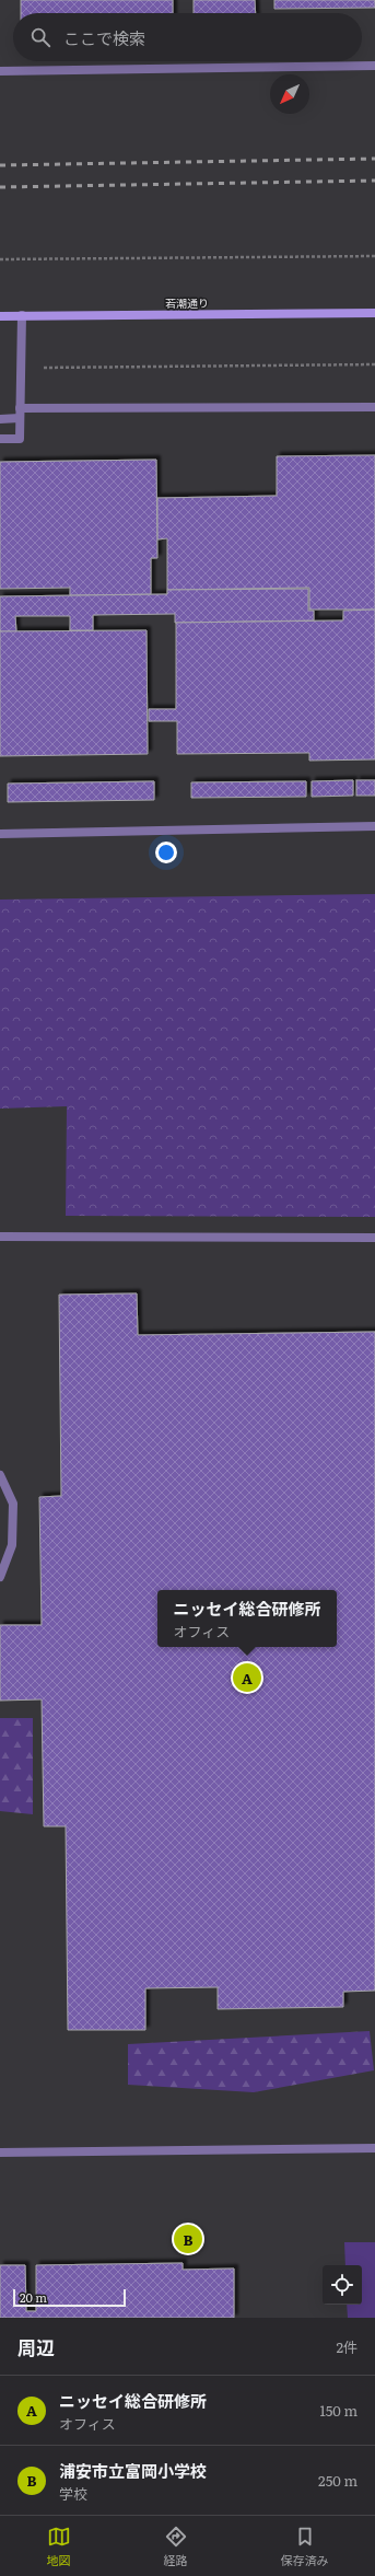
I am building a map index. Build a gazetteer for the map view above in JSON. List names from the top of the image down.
{
  "streets": {
    "main road": ["若潮通り"]
  },
  "scale_bar": "20 m",
  "north": "bottom left",
  "page": {
    "search": "ここで検索",
    "popup": ["ニッセイ総合研修所", "オフィス"],
    "pins": ["A", "B"],
    "scale": "20 m",
    "heading": ["周辺", "2件"],
    "list": [
      {
        "mark": "A",
        "name": "ニッセイ総合研修所",
        "note": "オフィス",
        "value": "150 m"
      },
      {
        "mark": "B",
        "name": "浦安市立富岡小学校",
        "note": "学校",
        "value": "250 m"
      }
    ],
    "nav": ["地図", "経路", "保存済み"]
  }
}
